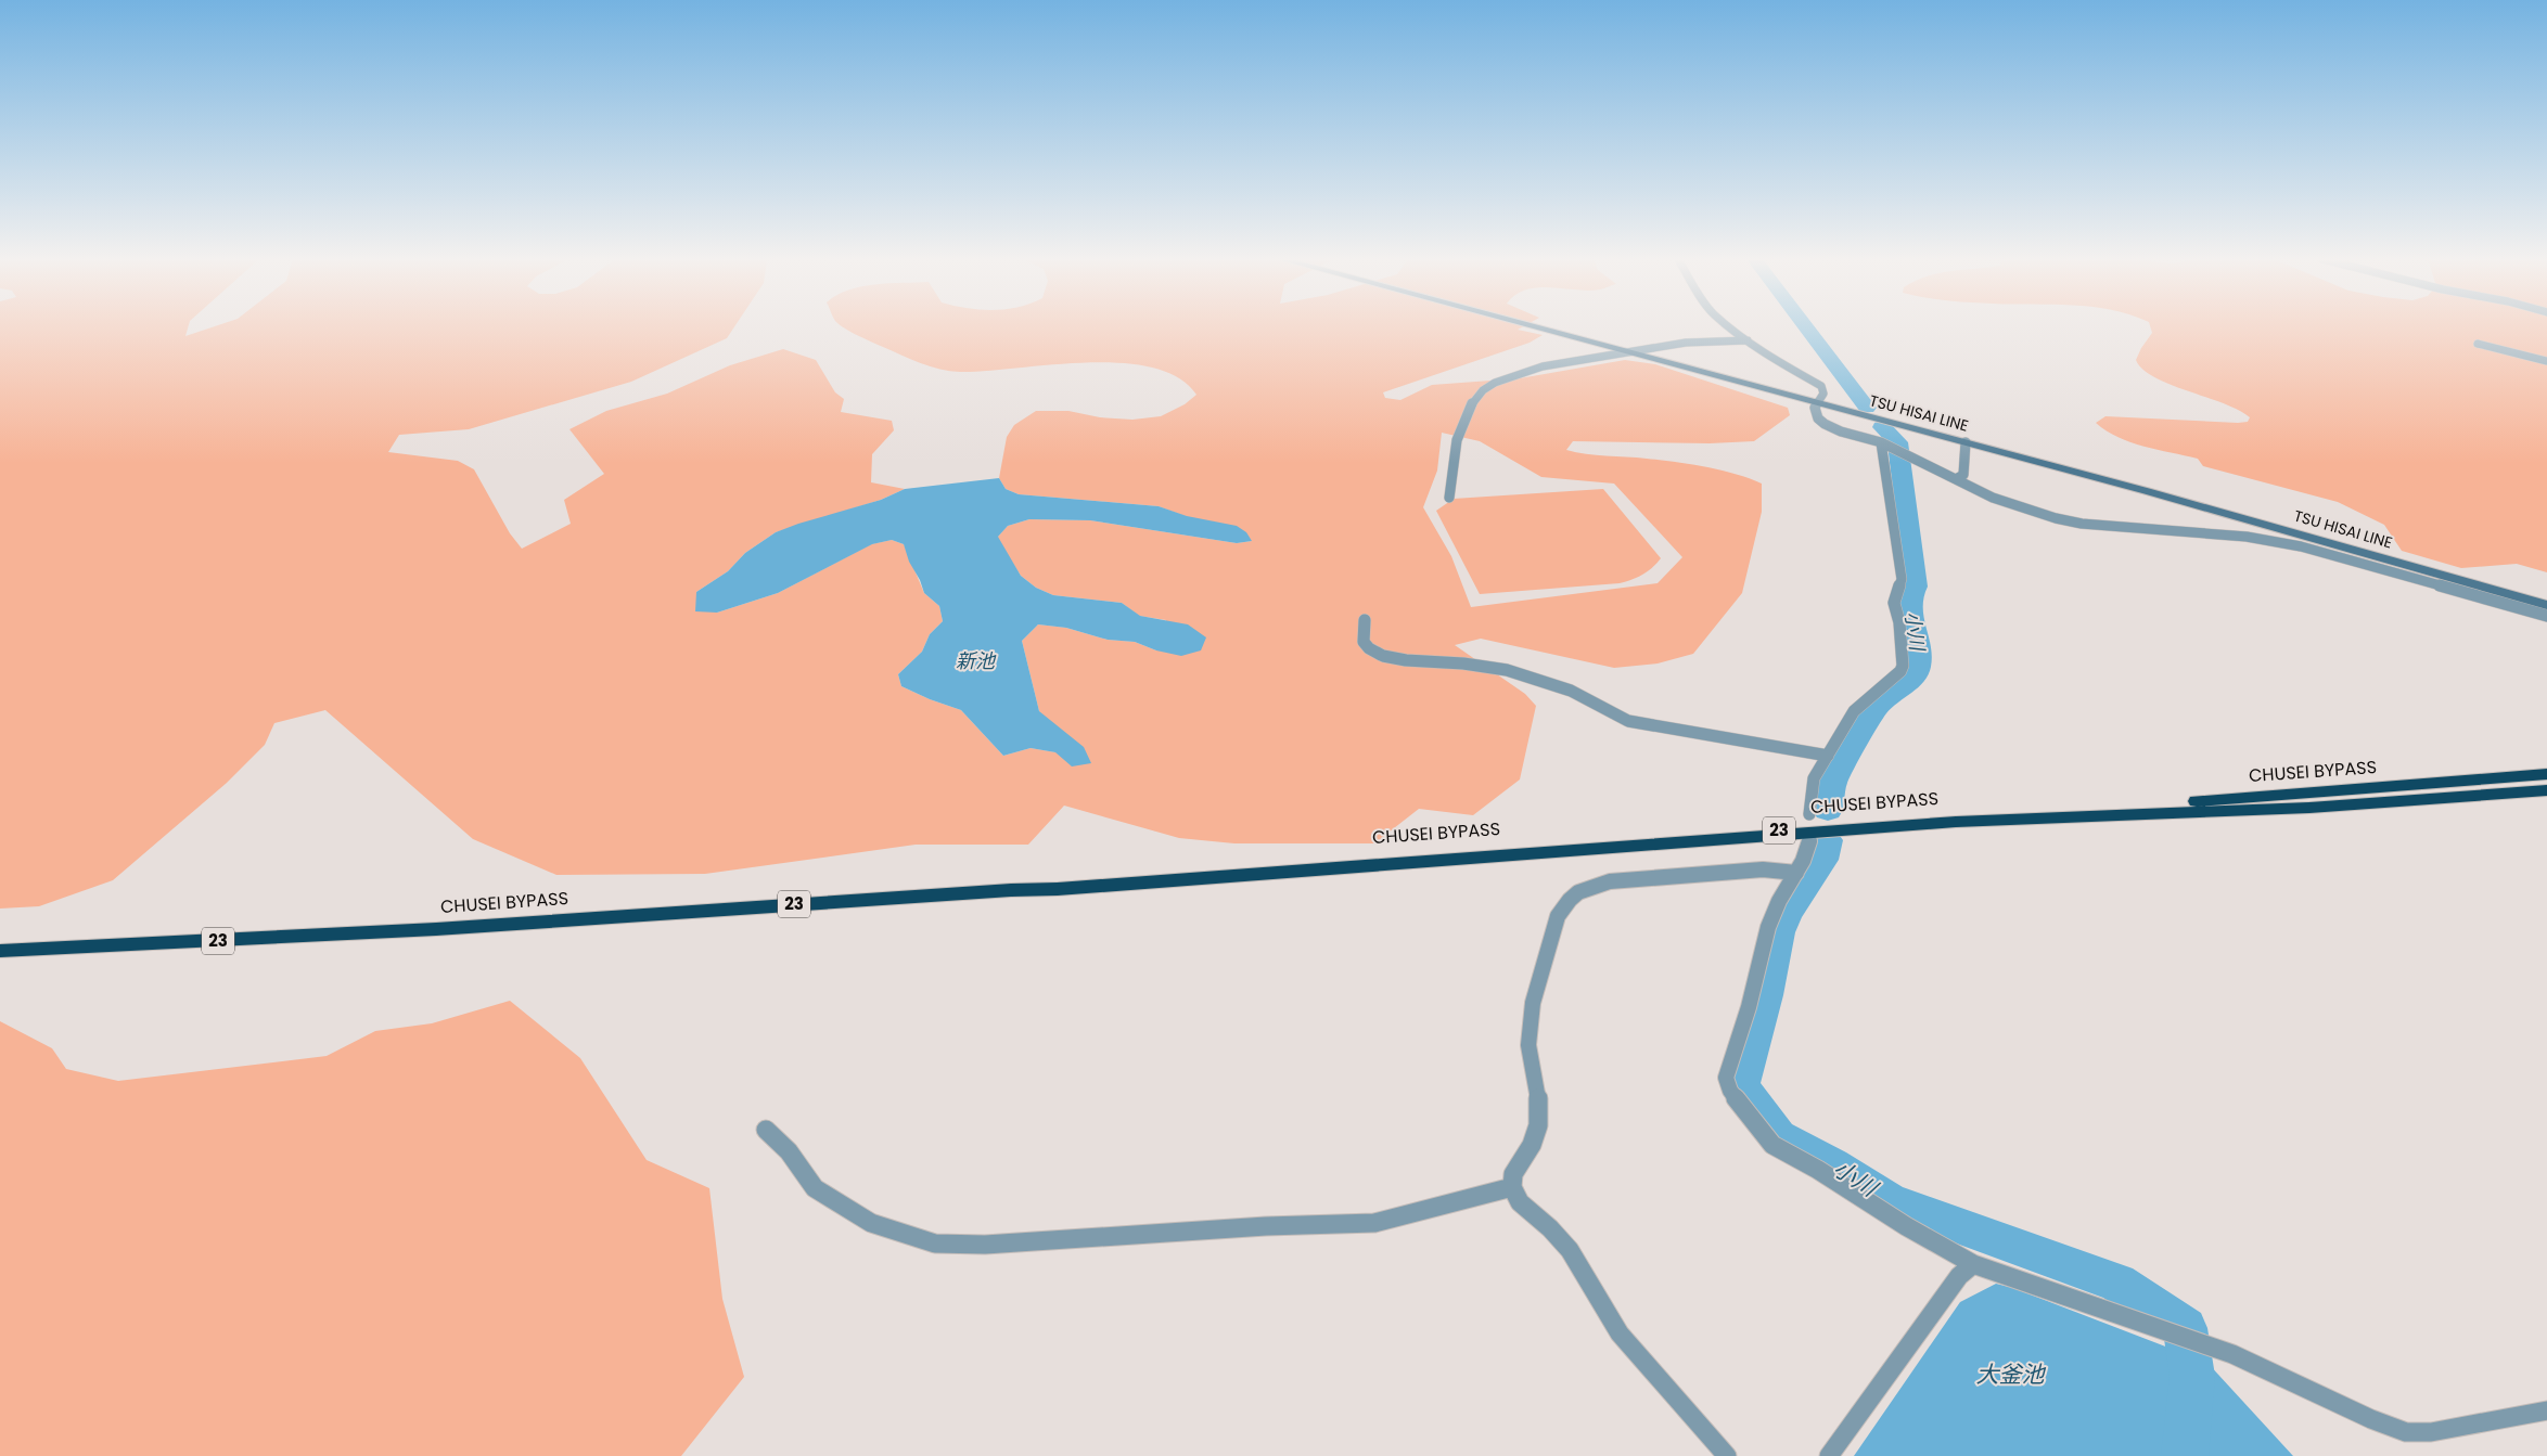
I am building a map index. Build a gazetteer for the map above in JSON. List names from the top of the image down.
{
  "streets": {
    "highway": ["CHUSEI BYPASS", "23"],
    "main road": ["TSU HISAI LINE"]
  },
  "water": ["小川", "新池", "大釜池"]
}
